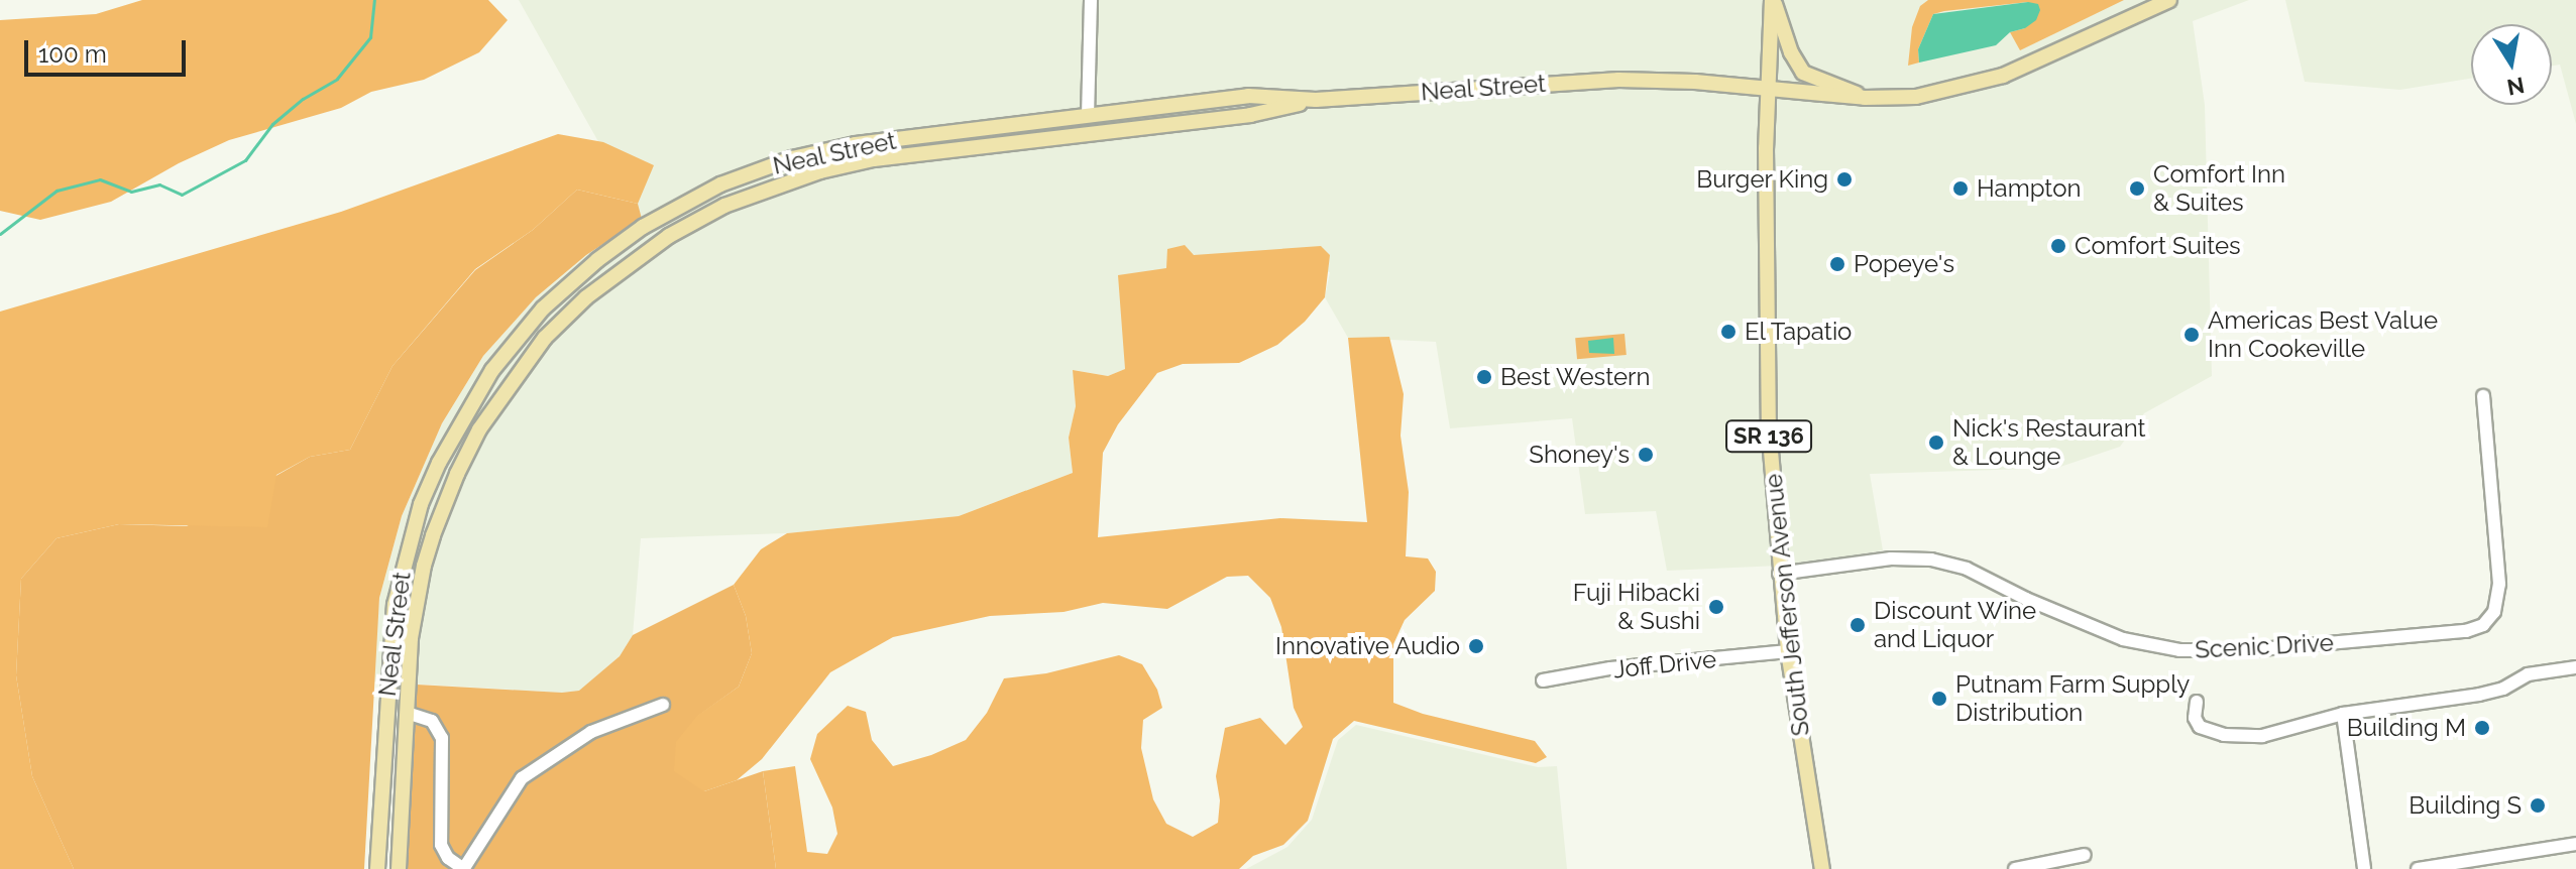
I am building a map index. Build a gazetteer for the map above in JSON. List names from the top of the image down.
{
  "streets": {
    "main road": ["Neal Street", "SR 136", "South Jefferson Avenue"],
    "street": ["Scenic Drive", "Joff Drive"]
  },
  "crossings": [
    ["Neal Street", "South Jefferson Avenue"],
    ["South Jefferson Avenue", "Scenic Drive"],
    ["South Jefferson Avenue", "Joff Drive"]
  ],
  "places": [
    "Burger King",
    "Hampton",
    "Comfort Inn & Suites",
    "Comfort Suites",
    "Popeye's",
    "El Tapatio",
    "Americas Best Value Inn Cookeville",
    "Best Western",
    "Nick's Restaurant & Lounge",
    "Shoney's",
    "Fuji Hibacki & Sushi",
    "Discount Wine and Liquor",
    "Innovative Audio",
    "Putnam Farm Supply Distribution",
    "Building M",
    "Building S"
  ],
  "scale_bar": "100 m",
  "north": "bottom"
}
